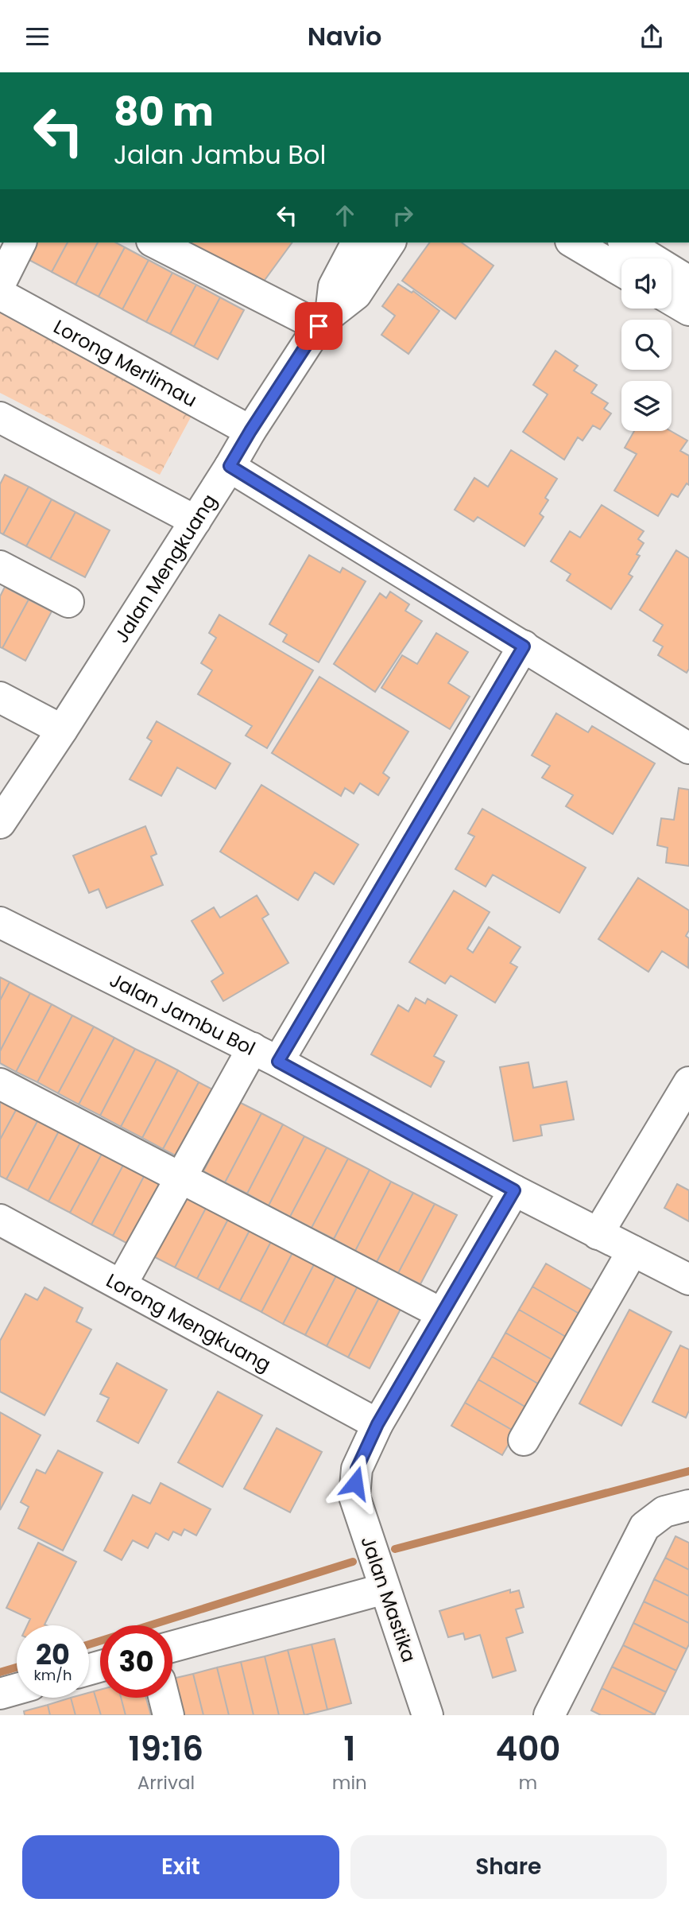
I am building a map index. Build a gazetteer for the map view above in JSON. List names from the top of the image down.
{
  "streets": {
    "street": [
      "Lorong Merlimau",
      "Jalan Mengkuang",
      "Jalan Jambu Bol",
      "Lorong Mengkuang",
      "Jalan Mastika"
    ]
  },
  "crossings": [
    ["Lorong Merlimau", "Jalan Mengkuang"],
    ["Jalan Jambu Bol", "Jalan Mastika"],
    ["Lorong Mengkuang", "Jalan Mastika"]
  ],
  "page": {
    "header": "Navio",
    "turn": ["80 m", "Jalan Jambu Bol"],
    "speed": "20 km/h",
    "limit": "30",
    "eta": [
      "19:16",
      "Arrival",
      "1",
      "min",
      "400",
      "m"
    ],
    "buttons": ["Exit", "Share"]
  }
}
